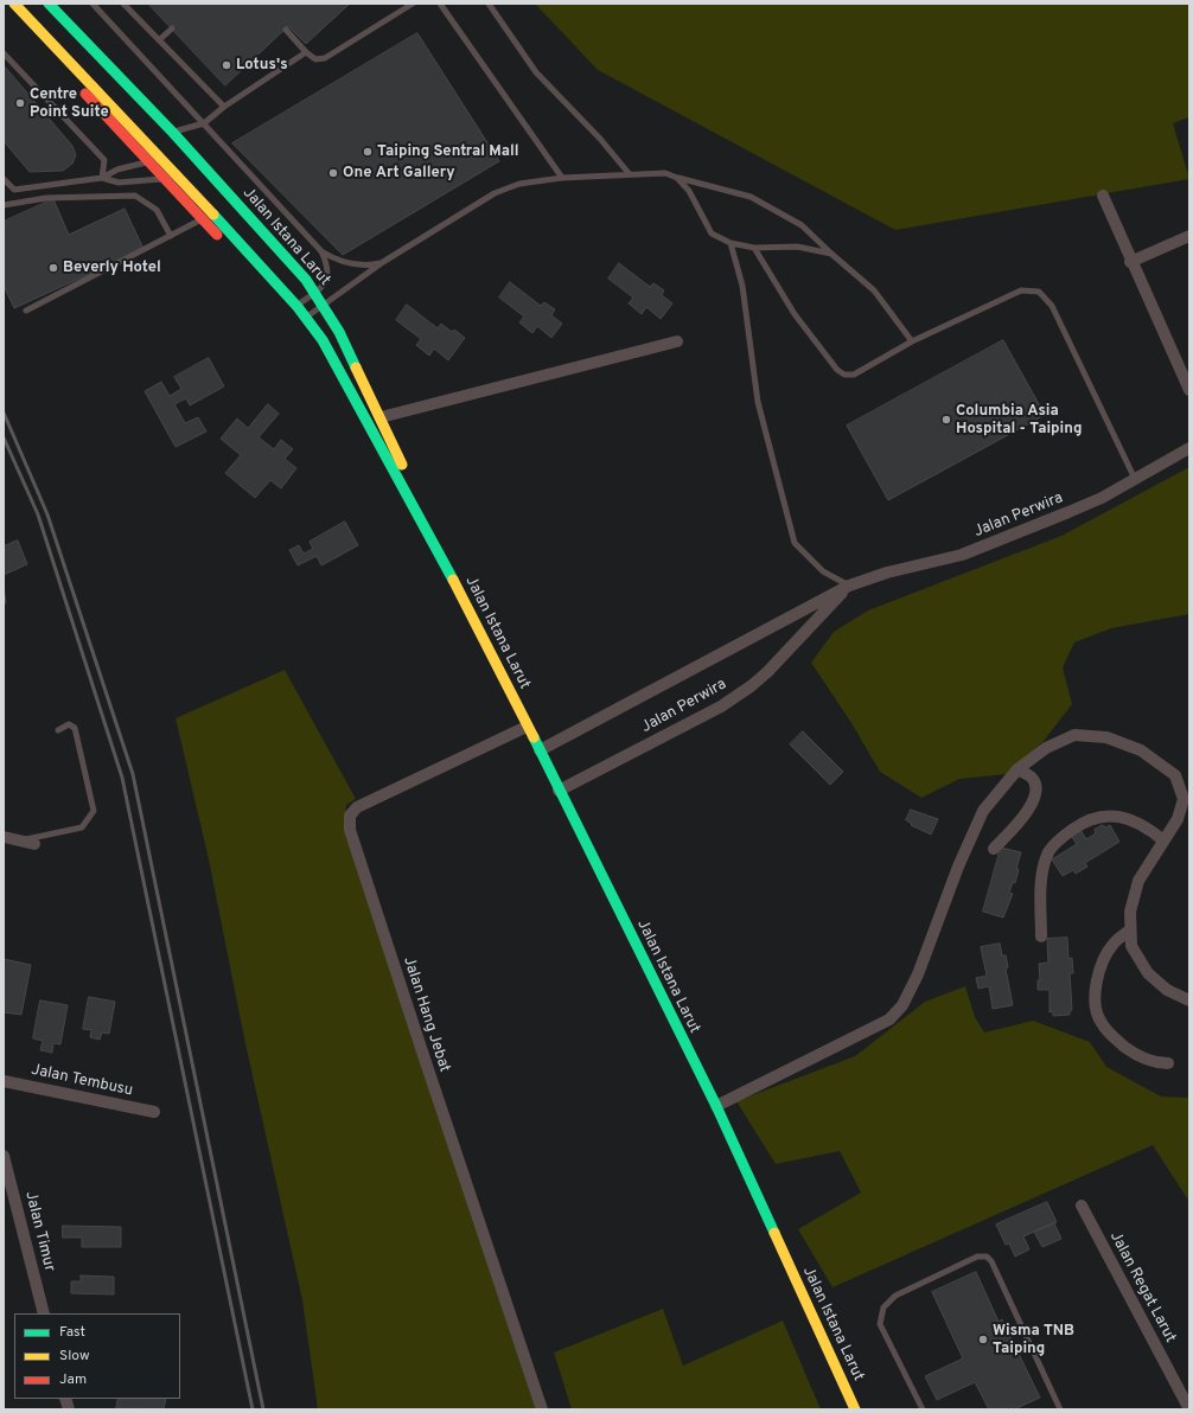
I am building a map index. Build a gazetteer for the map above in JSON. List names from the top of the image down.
{
  "streets": {
    "main road": ["Jalan Istana Larut"],
    "street": [
      "Jalan Perwira",
      "Jalan Hang Jebat",
      "Jalan Tembusu",
      "Jalan Timur",
      "Jalan Regat Larut"
    ]
  },
  "crossings": [
    ["Jalan Istana Larut", "Jalan Perwira"],
    ["Jalan Istana Larut", "Jalan Hang Jebat"]
  ],
  "places": [
    "Lotus's",
    "Centre Point Suite",
    "Taiping Sentral Mall",
    "One Art Gallery",
    "Beverly Hotel",
    "Columbia Asia Hospital - Taiping",
    "Wisma TNB Taiping"
  ],
  "legend": ["Fast", "Slow", "Jam"]
}
